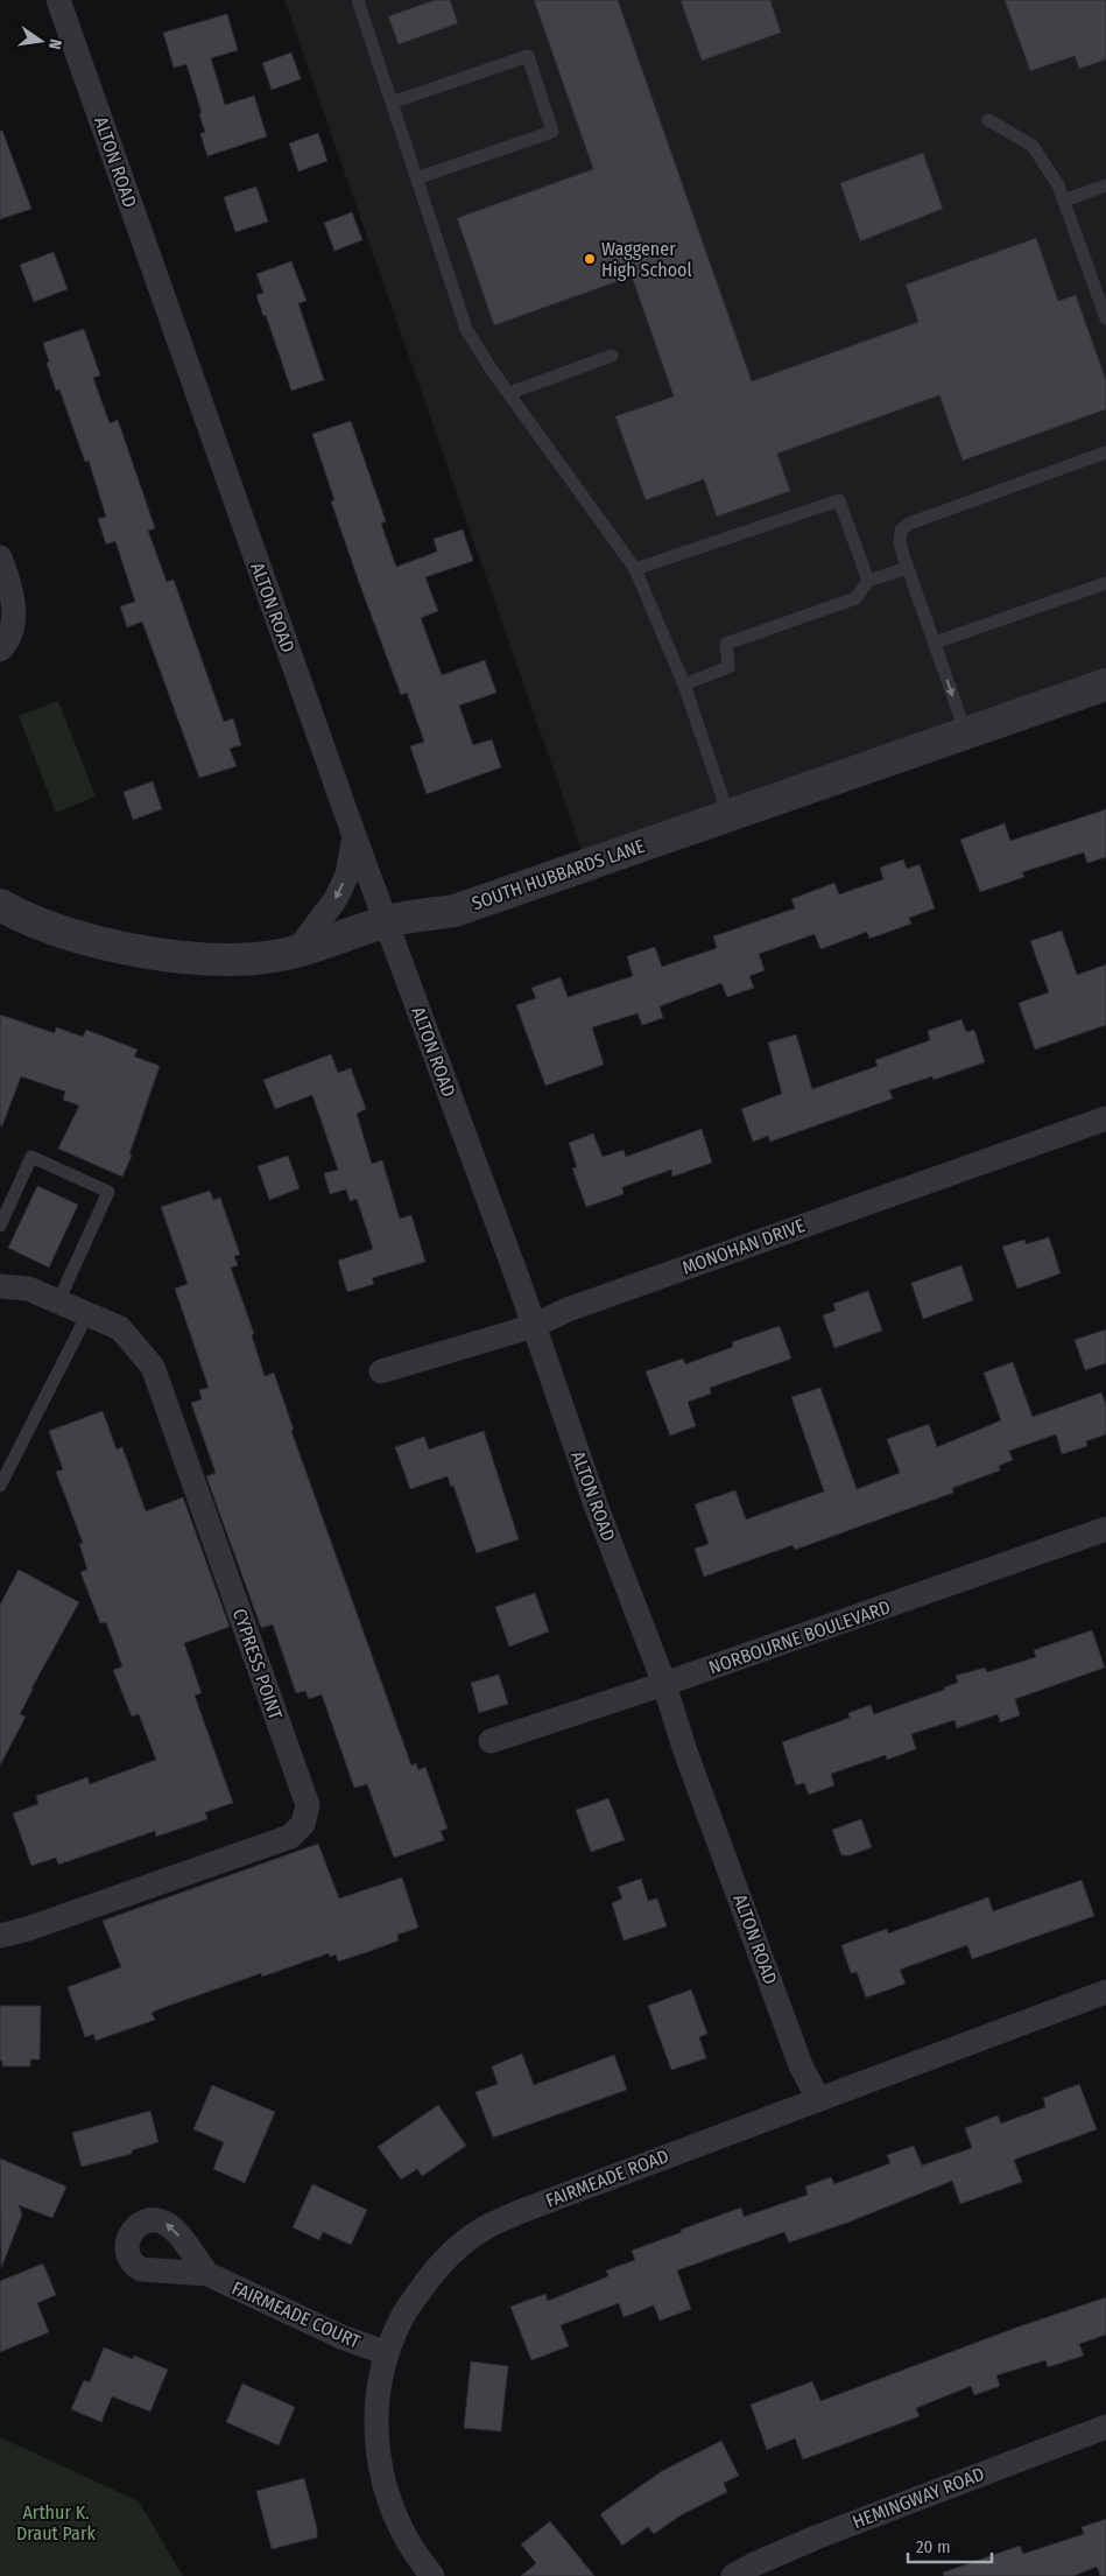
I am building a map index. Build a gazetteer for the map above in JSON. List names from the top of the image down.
{
  "streets": {
    "street": [
      "ALTON ROAD",
      "SOUTH HUBBARDS LANE",
      "MONOHAN DRIVE",
      "NORBOURNE BOULEVARD",
      "CYPRESS POINT",
      "FAIRMEADE ROAD",
      "FAIRMEADE COURT",
      "HEMINGWAY ROAD"
    ]
  },
  "crossings": [
    ["ALTON ROAD", "SOUTH HUBBARDS LANE"],
    ["ALTON ROAD", "MONOHAN DRIVE"],
    ["ALTON ROAD", "NORBOURNE BOULEVARD"],
    ["ALTON ROAD", "FAIRMEADE ROAD"],
    ["FAIRMEADE ROAD", "FAIRMEADE COURT"]
  ],
  "parks": ["Arthur K. Draut Park"],
  "places": ["Waggener High School"],
  "scale_bar": "20 m",
  "north": "right"
}
